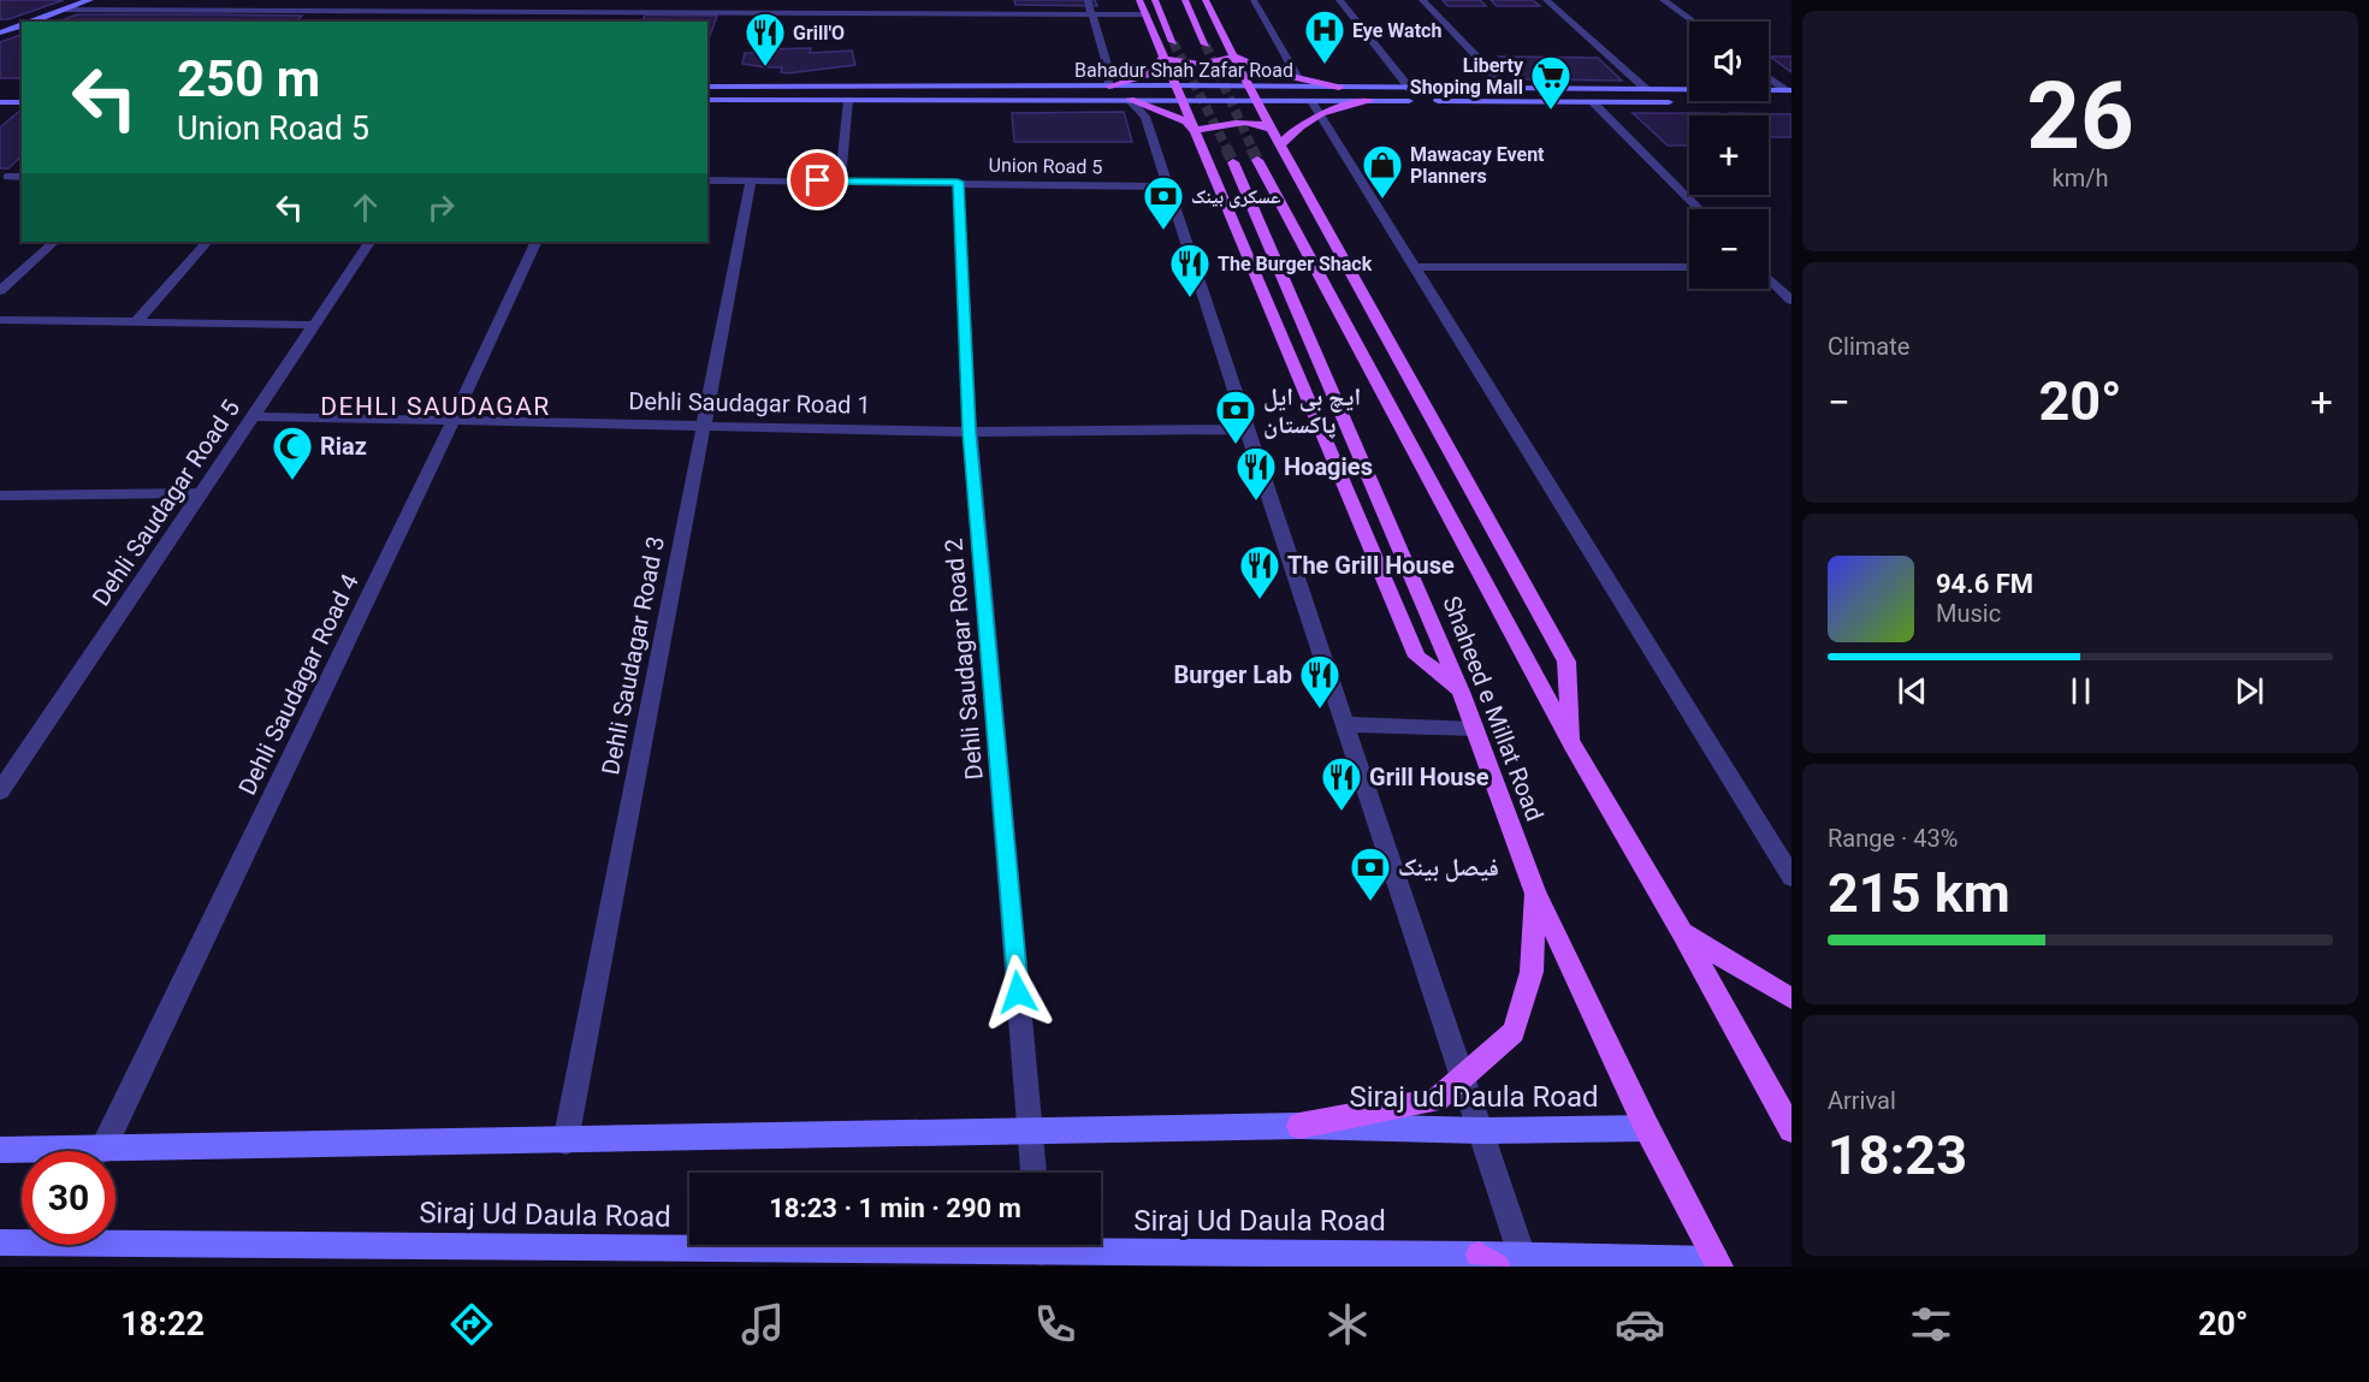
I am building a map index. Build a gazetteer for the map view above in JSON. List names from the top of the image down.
{
  "streets": {
    "main road": [
      "Bahadur Shah Zafar Road",
      "Shaheed e Millat Road",
      "Siraj ud Daula Road",
      "Siraj Ud Daula Road"
    ],
    "street": [
      "Union Road 5",
      "Dehli Saudagar Road 1",
      "Dehli Saudagar Road 5",
      "Dehli Saudagar Road 3",
      "Dehli Saudagar Road 2",
      "Dehli Saudagar Road 4"
    ]
  },
  "crossings": [
    ["Union Road 5", "Dehli Saudagar Road 3"],
    ["Union Road 5", "Dehli Saudagar Road 2"],
    ["Dehli Saudagar Road 1", "Dehli Saudagar Road 5"],
    ["Dehli Saudagar Road 1", "Dehli Saudagar Road 3"],
    ["Dehli Saudagar Road 1", "Dehli Saudagar Road 2"],
    ["Dehli Saudagar Road 1", "Dehli Saudagar Road 4"],
    ["Shaheed e Millat Road", "Siraj ud Daula Road"],
    ["Shaheed e Millat Road", "Siraj Ud Daula Road"]
  ],
  "districts": ["DEHLI SAUDAGAR"],
  "places": {
    "hospital": ["Eye Watch"],
    "restaurant": [
      "Grill'O",
      "The Burger Shack",
      "Hoagies",
      "The Grill House",
      "Burger Lab",
      "Grill House"
    ],
    "supermarket": ["Liberty Shoping Mall"],
    "shop": ["Mawacay Event Planners"],
    "bank": ["عسکری بینک", "ایچ بی ایل پاکستان", "فیصل بینک"],
    "mosque": ["Riaz"]
  },
  "page": {
    "tile": [
      ["26", "km/h"],
      "Climate",
      ["Range · 43%", "215 km"],
      ["Arrival", "18:23"]
    ],
    "map_buttons": ["+", "−"],
    "turn": ["250 m", "Union Road 5"],
    "heat": ["−", "20°", "+"],
    "song": ["94.6 FM", "Music"],
    "limit": "30",
    "trip": "18:23 · 1 min · 290 m",
    "tabs": ["18:22", "20°"]
  }
}
